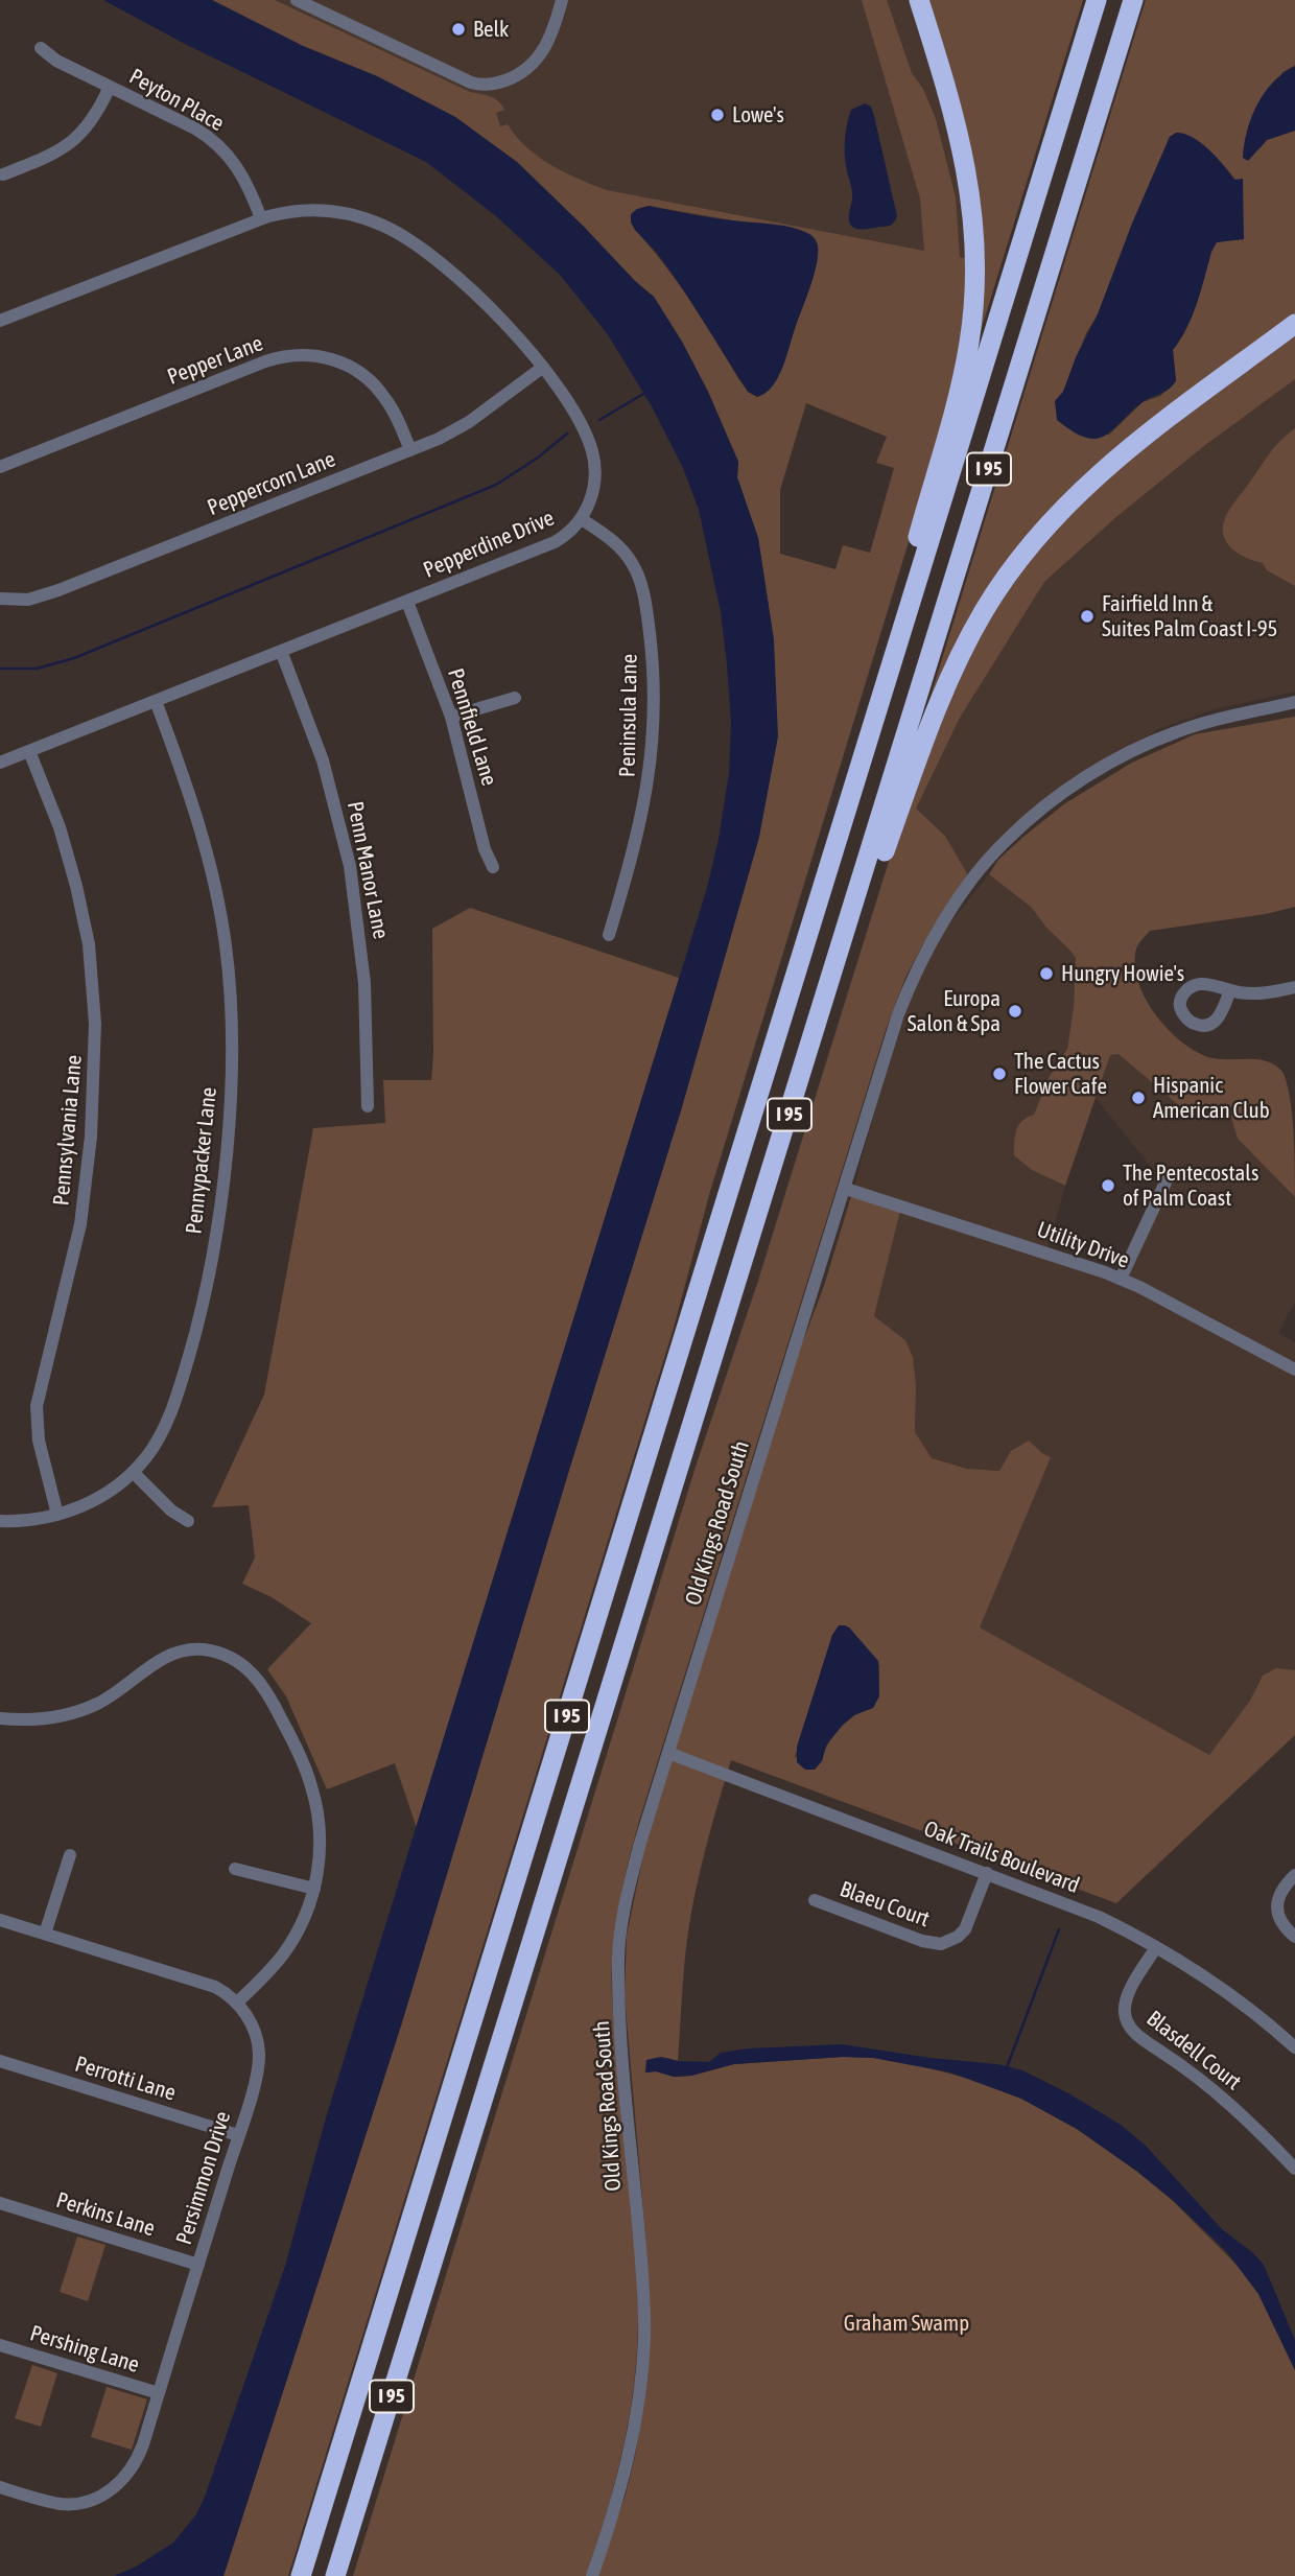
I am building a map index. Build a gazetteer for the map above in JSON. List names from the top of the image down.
{
  "streets": {
    "highway": ["I 95"],
    "street": [
      "Peyton Place",
      "Pepper Lane",
      "Peppercorn Lane",
      "Pepperdine Drive",
      "Peninsula Lane",
      "Pennfield Lane",
      "Penn Manor Lane",
      "Pennsylvania Lane",
      "Pennypacker Lane",
      "Utility Drive",
      "Old Kings Road South",
      "Oak Trails Boulevard",
      "Blaeu Court",
      "Blasdell Court",
      "Perrotti Lane",
      "Persimmon Drive",
      "Perkins Lane",
      "Pershing Lane"
    ]
  },
  "crossings": [
    ["Peyton Place", "Pepperdine Drive"],
    ["Pepper Lane", "Peppercorn Lane"],
    ["Peppercorn Lane", "Pepperdine Drive"],
    ["Pepperdine Drive", "Peninsula Lane"],
    ["Pepperdine Drive", "Pennfield Lane"],
    ["Pepperdine Drive", "Penn Manor Lane"],
    ["Pepperdine Drive", "Pennsylvania Lane"],
    ["Pepperdine Drive", "Pennypacker Lane"],
    ["Pennsylvania Lane", "Pennypacker Lane"],
    ["Utility Drive", "Old Kings Road South"],
    ["Old Kings Road South", "Oak Trails Boulevard"],
    ["Oak Trails Boulevard", "Blaeu Court"],
    ["Oak Trails Boulevard", "Blasdell Court"],
    ["Perrotti Lane", "Persimmon Drive"],
    ["Persimmon Drive", "Perkins Lane"],
    ["Persimmon Drive", "Pershing Lane"]
  ],
  "parks": ["Graham Swamp"],
  "places": [
    "Belk",
    "Lowe's",
    "Fairfield Inn & Suites Palm Coast I-95",
    "Hungry Howie's",
    "Europa Salon & Spa",
    "The Cactus Flower Cafe",
    "Hispanic American Club",
    "The Pentecostals of Palm Coast"
  ]
}
